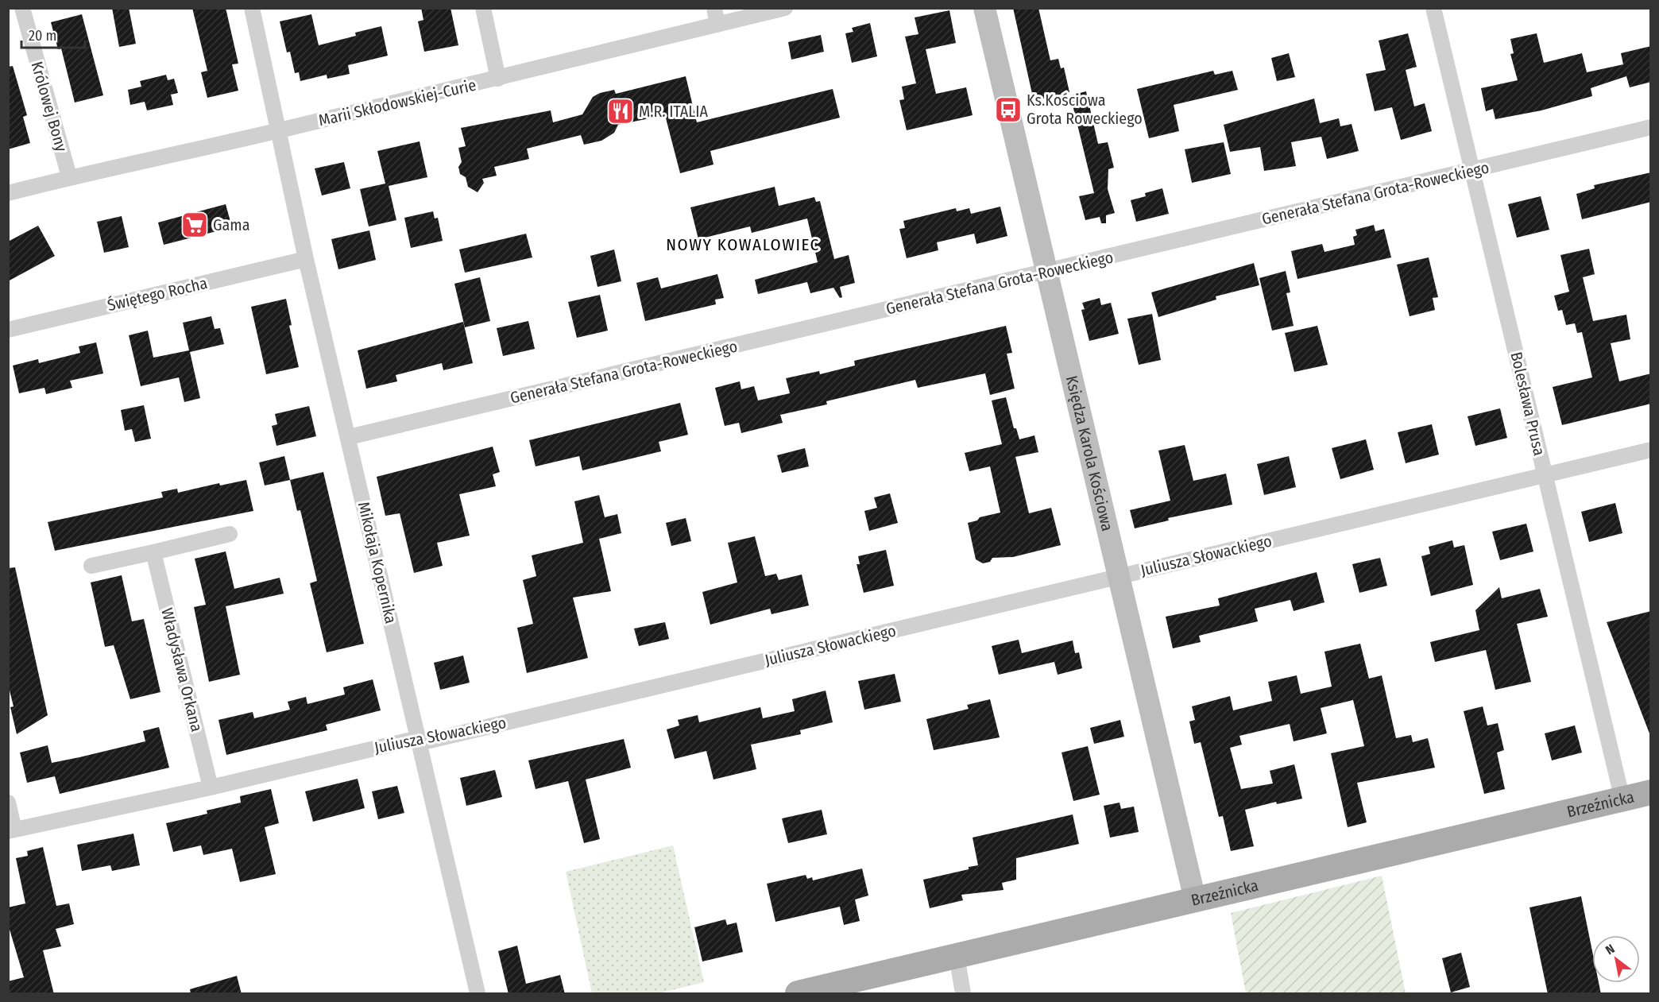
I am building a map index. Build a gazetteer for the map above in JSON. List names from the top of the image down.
{
  "streets": {
    "main road": ["Brzeźnicka"],
    "street": [
      "Marii Skłodowskiej-Curie",
      "Królowej Bony",
      "Generała Stefana Grota-Roweckiego",
      "Świętego Rocha",
      "Bolesława Prusa",
      "Księdza Karola Kościowa",
      "Juliusza Słowackiego",
      "Mikołaja Kopernika",
      "Władysława Orkana"
    ]
  },
  "crossings": [
    ["Marii Skłodowskiej-Curie", "Królowej Bony"],
    ["Marii Skłodowskiej-Curie", "Mikołaja Kopernika"],
    ["Generała Stefana Grota-Roweckiego", "Bolesława Prusa"],
    ["Generała Stefana Grota-Roweckiego", "Księdza Karola Kościowa"],
    ["Generała Stefana Grota-Roweckiego", "Mikołaja Kopernika"],
    ["Świętego Rocha", "Mikołaja Kopernika"],
    ["Bolesława Prusa", "Juliusza Słowackiego"],
    ["Bolesława Prusa", "Brzeźnicka"],
    ["Księdza Karola Kościowa", "Juliusza Słowackiego"],
    ["Księdza Karola Kościowa", "Brzeźnicka"],
    ["Juliusza Słowackiego", "Mikołaja Kopernika"],
    ["Juliusza Słowackiego", "Władysława Orkana"]
  ],
  "districts": ["NOWY KOWALOWIEC"],
  "places": {
    "bus stop": ["Ks.Kościowa Grota Roweckiego"],
    "restaurant": ["M.R. ITALIA"],
    "supermarket": ["Gama"]
  },
  "scale_bar": "20 m",
  "north": "top left"
}
